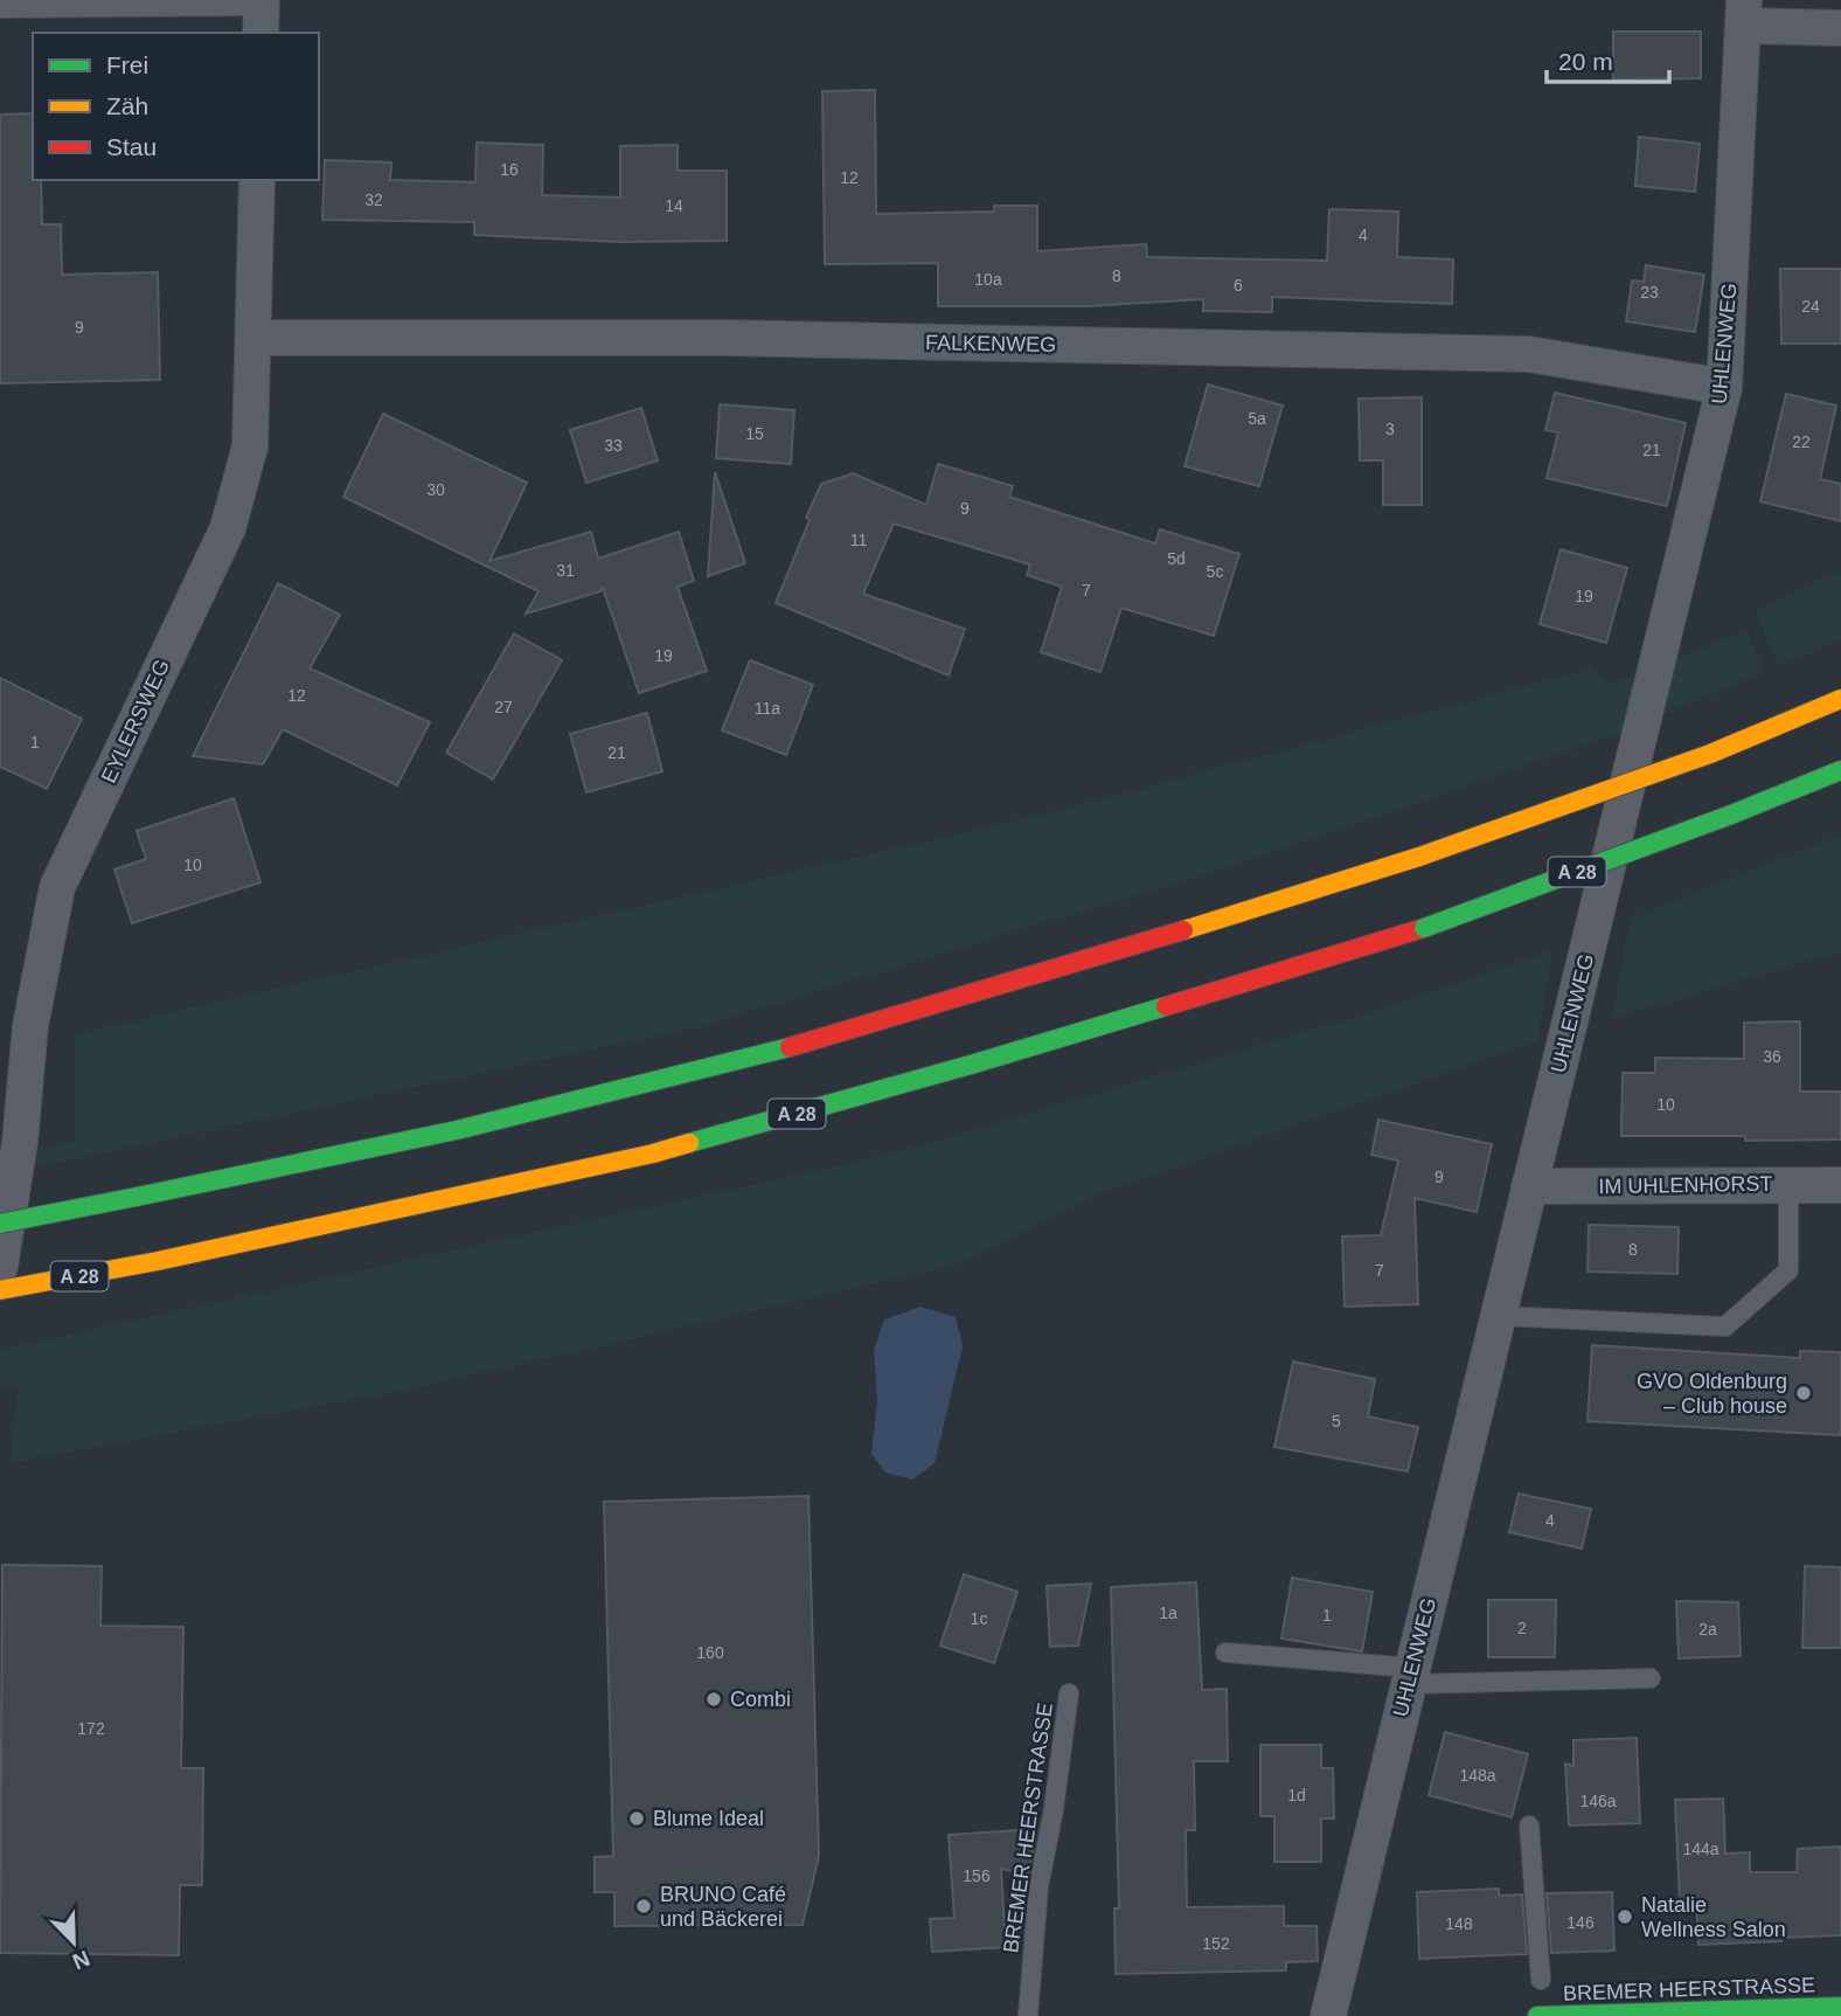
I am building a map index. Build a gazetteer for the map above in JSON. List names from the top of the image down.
{
  "streets": {
    "main road": ["A 28", "BREMER HEERSTRASSE"],
    "street": [
      "FALKENWEG",
      "UHLENWEG",
      "EYLERSWEG",
      "IM UHLENHORST"
    ]
  },
  "crossings": [
    ["FALKENWEG", "UHLENWEG"],
    ["FALKENWEG", "EYLERSWEG"],
    ["UHLENWEG", "IM UHLENHORST"]
  ],
  "places": [
    "GVO Oldenburg – Club house",
    "Combi",
    "Blume Ideal",
    "BRUNO Café und Bäckerei",
    "Natalie Wellness Salon"
  ],
  "house_numbers": [
    "16",
    "12",
    "32",
    "14",
    "4",
    "8",
    "10a",
    "6",
    "23",
    "24",
    "9",
    "5a",
    "3",
    "15",
    "22",
    "33",
    "21",
    "30",
    "9",
    "11",
    "5d",
    "31",
    "5c",
    "7",
    "19",
    "19",
    "12",
    "27",
    "11a",
    "1",
    "21",
    "10",
    "36",
    "10",
    "9",
    "8",
    "7",
    "5",
    "4",
    "1a",
    "1",
    "1c",
    "2",
    "2a",
    "160",
    "172",
    "148a",
    "1d",
    "146a",
    "144a",
    "156",
    "146",
    "148",
    "152"
  ],
  "legend": ["Frei", "Zäh", "Stau"],
  "scale_bar": "20 m",
  "north": "bottom right"
}
